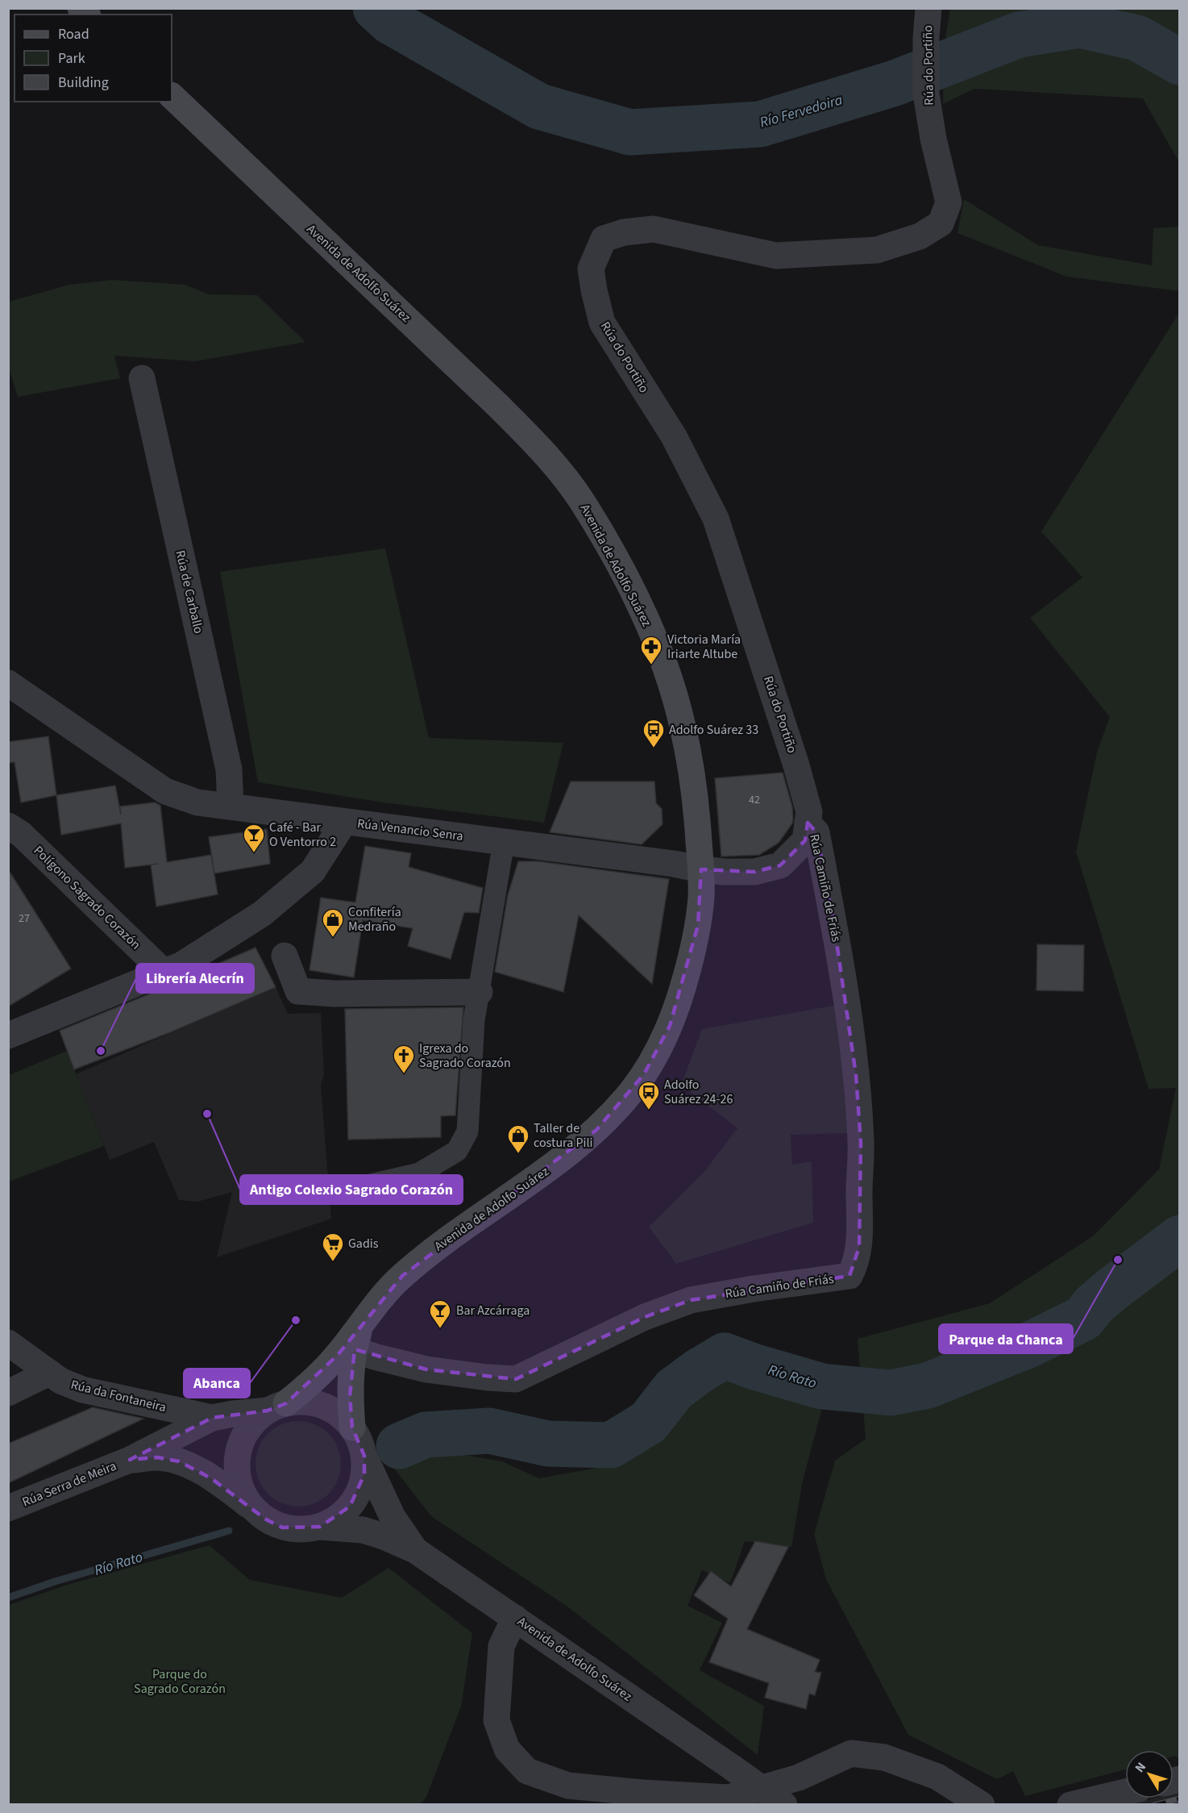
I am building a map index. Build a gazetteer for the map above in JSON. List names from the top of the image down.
{
  "streets": {
    "main road": ["Avenida de Adolfo Suárez"],
    "street": [
      "Rúa do Portiño",
      "Rúa de Carballo",
      "Rúa Venancio Senra",
      "Rúa Camiño de Friás",
      "Polígono Sagrado Corazón",
      "Rúa da Fontaneira",
      "Rúa Serra de Meira"
    ]
  },
  "crossings": [
    ["Rúa do Portiño", "Avenida de Adolfo Suárez"],
    ["Rúa do Portiño", "Rúa Venancio Senra"],
    ["Rúa do Portiño", "Rúa Camiño de Friás"],
    ["Avenida de Adolfo Suárez", "Rúa Venancio Senra"],
    ["Avenida de Adolfo Suárez", "Rúa Camiño de Friás"],
    ["Avenida de Adolfo Suárez", "Rúa Serra de Meira"],
    ["Rúa de Carballo", "Rúa Venancio Senra"],
    ["Rúa da Fontaneira", "Rúa Serra de Meira"]
  ],
  "water": ["Río Fervedoira", "Río Rato"],
  "parks": ["Parque do Sagrado Corazón"],
  "places": {
    "pharmacy": ["Victoria María Iriarte Altube"],
    "bus stop": ["Adolfo Suárez 33", "Adolfo Suárez 24-26"],
    "bar": ["Café - Bar O Ventorro 2", "Bar Azcárraga"],
    "shop": ["Confitería Medraño", "Taller de costura Pili"],
    "other": [
      "Librería Alecrín",
      "Antigo Colexio Sagrado Corazón",
      "Parque da Chanca",
      "Abanca"
    ],
    "church": ["Igrexa do Sagrado Corazón"],
    "supermarket": ["Gadis"]
  },
  "house_numbers": ["42", "27"],
  "legend": ["Road", "Park", "Building"],
  "north": "top left"
}
